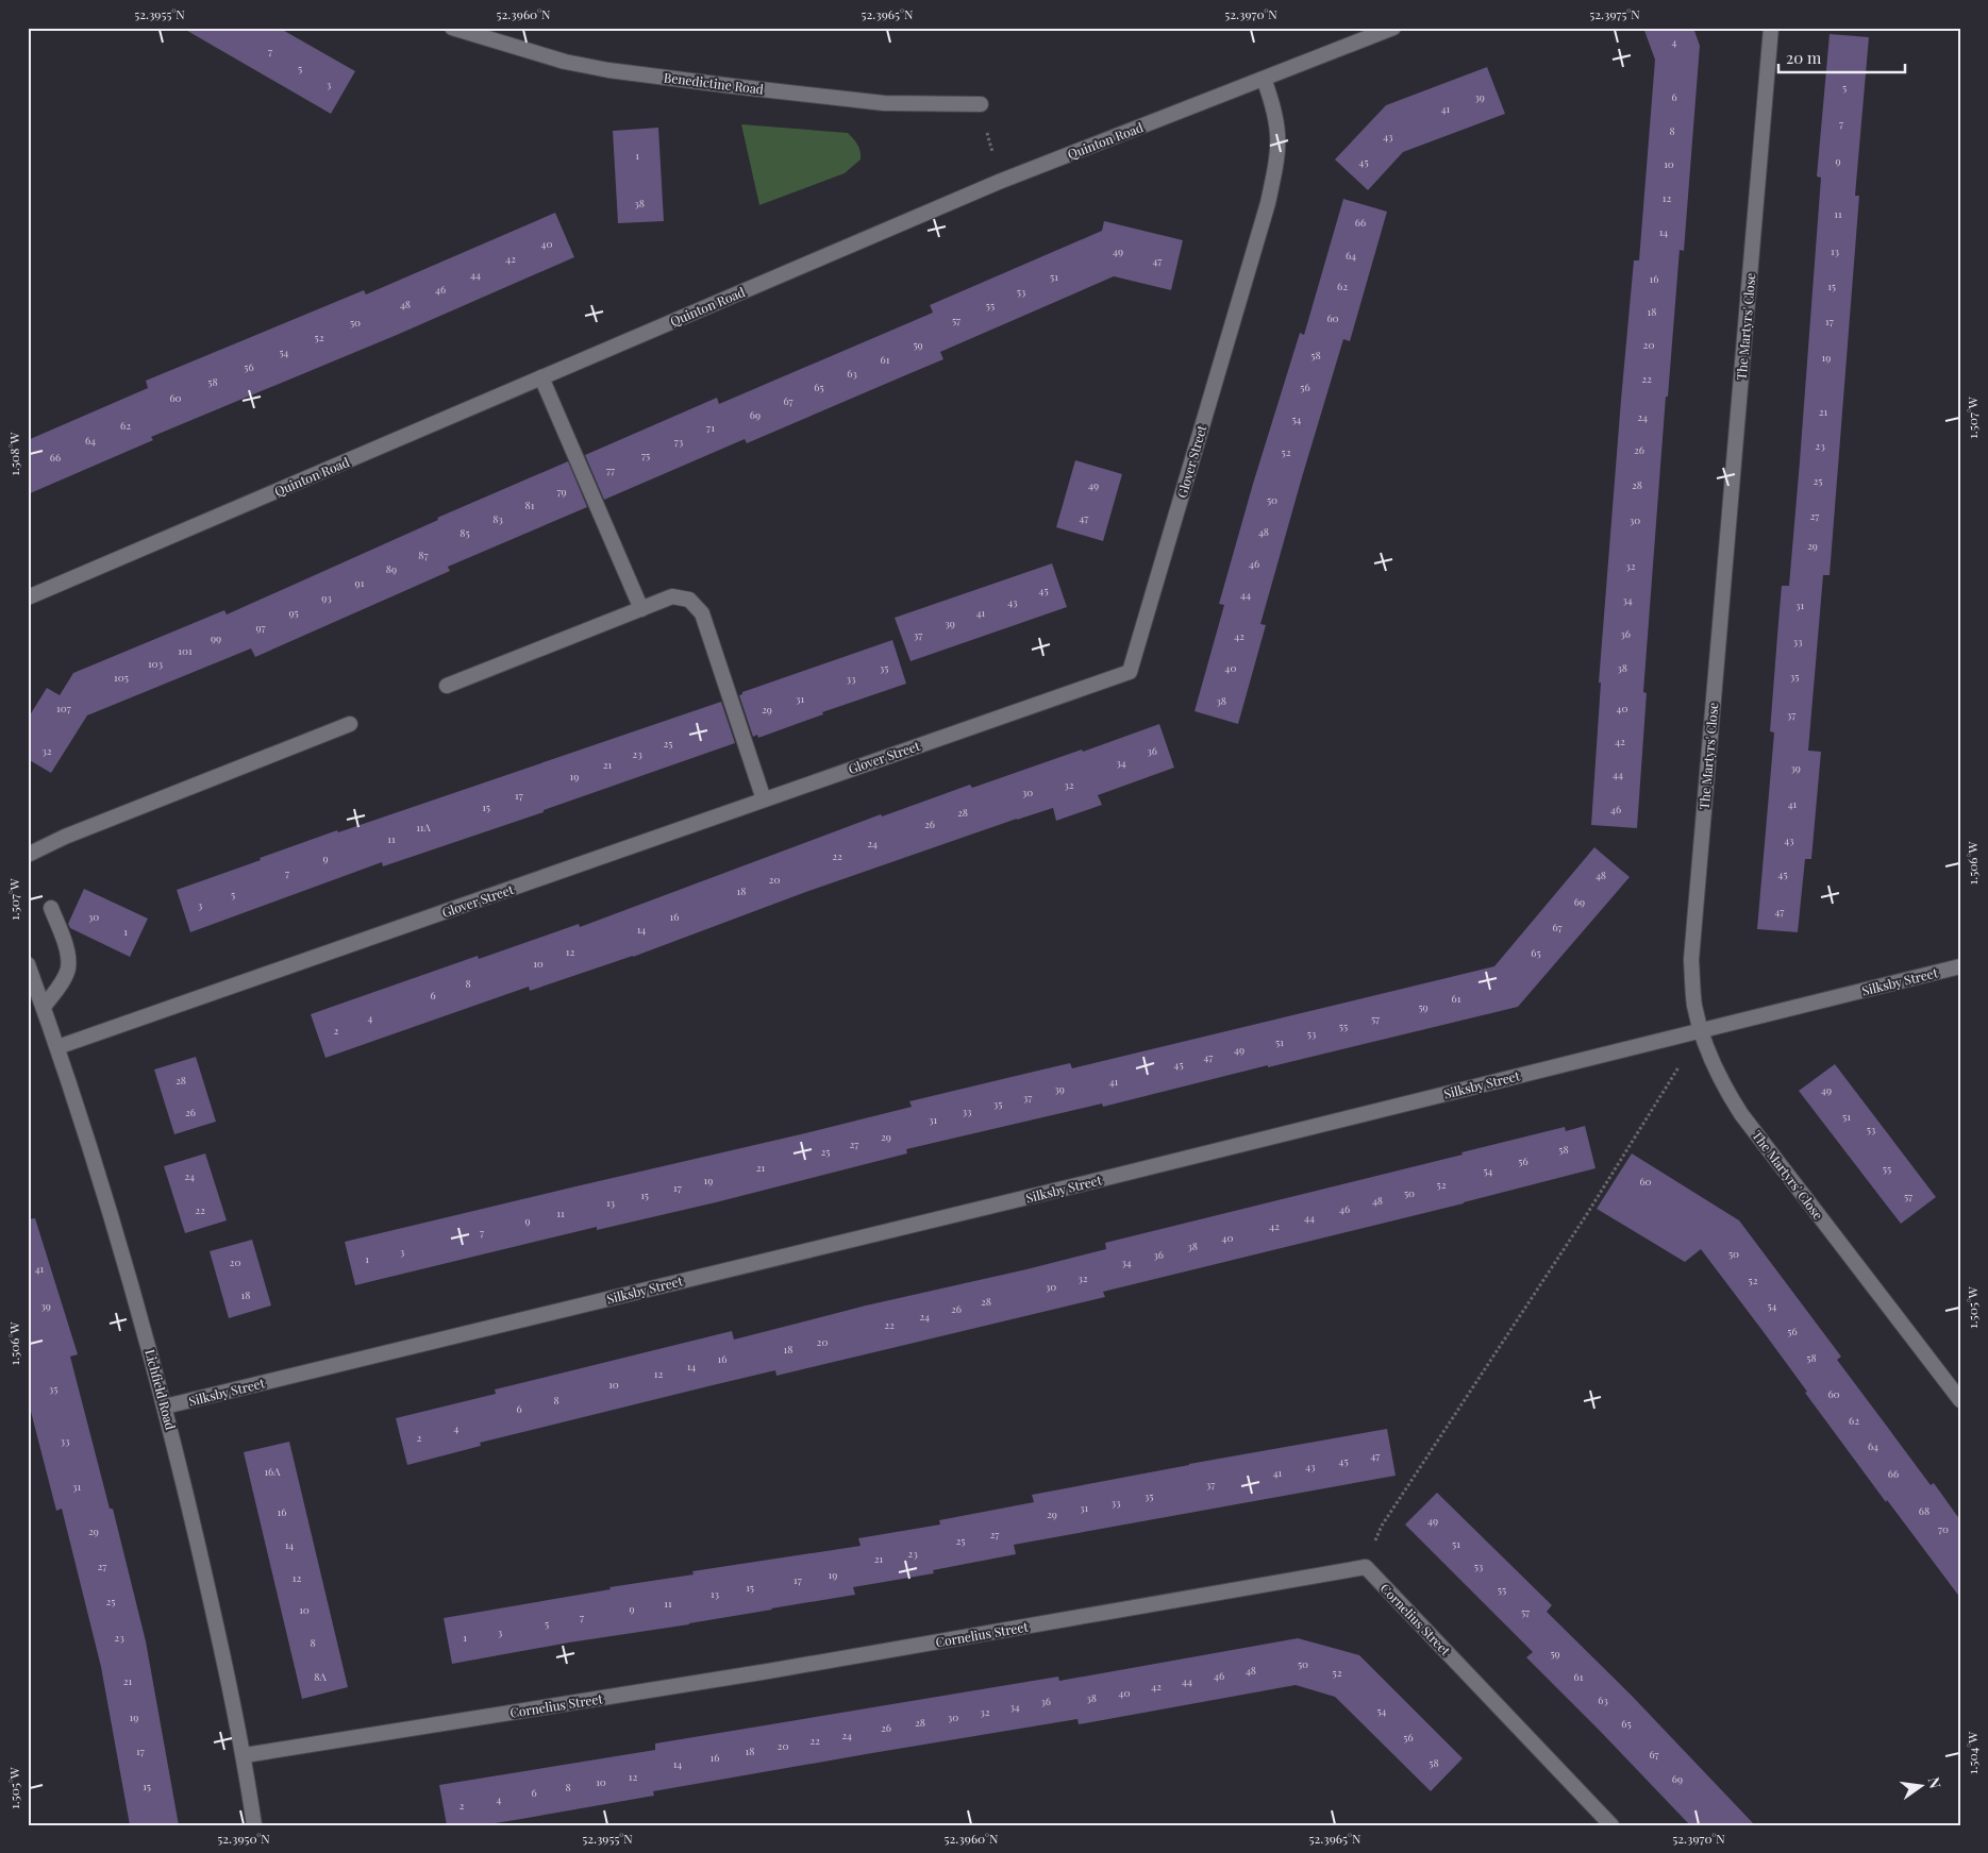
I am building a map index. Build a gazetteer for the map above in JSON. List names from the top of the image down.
{
  "streets": {
    "street": [
      "Benedictine Road",
      "Quinton Road",
      "The Martyrs' Close",
      "Glover Street",
      "Silksby Street",
      "Lichfield Road",
      "Cornelius Street"
    ]
  },
  "crossings": [
    ["Quinton Road", "Glover Street"],
    ["The Martyrs' Close", "Silksby Street"],
    ["Glover Street", "Lichfield Road"],
    ["Silksby Street", "Lichfield Road"],
    ["Lichfield Road", "Cornelius Street"]
  ],
  "house_numbers": [
    "4",
    "7",
    "5",
    "3",
    "5",
    "39",
    "6",
    "41",
    "7",
    "8",
    "43",
    "1",
    "9",
    "45",
    "10",
    "12",
    "38",
    "11",
    "66",
    "14",
    "40",
    "49",
    "13",
    "64",
    "42",
    "47",
    "44",
    "51",
    "16",
    "62",
    "15",
    "46",
    "53",
    "48",
    "55",
    "18",
    "60",
    "57",
    "17",
    "50",
    "52",
    "59",
    "20",
    "54",
    "58",
    "19",
    "61",
    "56",
    "63",
    "22",
    "58",
    "65",
    "56",
    "60",
    "67",
    "21",
    "69",
    "24",
    "54",
    "62",
    "71",
    "64",
    "73",
    "23",
    "26",
    "52",
    "75",
    "66",
    "77",
    "25",
    "49",
    "28",
    "79",
    "50",
    "81",
    "27",
    "47",
    "83",
    "30",
    "48",
    "85",
    "29",
    "87",
    "46",
    "32",
    "89",
    "91",
    "45",
    "44",
    "93",
    "34",
    "43",
    "31",
    "95",
    "41",
    "39",
    "97",
    "36",
    "37",
    "42",
    "99",
    "33",
    "101",
    "103",
    "35",
    "40",
    "38",
    "35",
    "105",
    "33",
    "31",
    "38",
    "107",
    "40",
    "29",
    "37",
    "42",
    "25",
    "32",
    "36",
    "23",
    "34",
    "21",
    "39",
    "44",
    "19",
    "32",
    "30",
    "17",
    "41",
    "15",
    "46",
    "28",
    "26",
    "11A",
    "11",
    "43",
    "24",
    "22",
    "9",
    "7",
    "45",
    "48",
    "20",
    "18",
    "5",
    "69",
    "3",
    "47",
    "30",
    "16",
    "67",
    "14",
    "1",
    "12",
    "65",
    "10",
    "8",
    "6",
    "61",
    "59",
    "4",
    "57",
    "55",
    "2",
    "53",
    "51",
    "49",
    "47",
    "45",
    "28",
    "41",
    "39",
    "49",
    "37",
    "35",
    "33",
    "26",
    "51",
    "31",
    "53",
    "29",
    "27",
    "58",
    "25",
    "56",
    "21",
    "55",
    "54",
    "24",
    "19",
    "60",
    "52",
    "17",
    "50",
    "15",
    "57",
    "48",
    "13",
    "46",
    "22",
    "11",
    "44",
    "9",
    "42",
    "7",
    "40",
    "38",
    "3",
    "50",
    "36",
    "1",
    "20",
    "34",
    "41",
    "32",
    "52",
    "30",
    "18",
    "28",
    "39",
    "54",
    "26",
    "24",
    "22",
    "56",
    "20",
    "18",
    "58",
    "16",
    "14",
    "12",
    "10",
    "35",
    "60",
    "8",
    "6",
    "62",
    "4",
    "2",
    "33",
    "64",
    "47",
    "45",
    "43",
    "16A",
    "41",
    "66",
    "37",
    "31",
    "35",
    "33",
    "31",
    "68",
    "16",
    "29",
    "49",
    "70",
    "29",
    "27",
    "25",
    "51",
    "14",
    "23",
    "21",
    "27",
    "53",
    "19",
    "12",
    "17",
    "15",
    "55",
    "13",
    "25",
    "11",
    "9",
    "10",
    "57",
    "7",
    "5",
    "3",
    "23",
    "1",
    "8",
    "59",
    "50",
    "48",
    "52",
    "46",
    "8A",
    "61",
    "21",
    "44",
    "42",
    "40",
    "38",
    "63",
    "36",
    "34",
    "54",
    "32",
    "19",
    "30",
    "28",
    "65",
    "26",
    "24",
    "56",
    "22",
    "20",
    "17",
    "18",
    "67",
    "16",
    "58",
    "14",
    "12",
    "69",
    "10",
    "15",
    "8",
    "6",
    "4",
    "2"
  ],
  "scale_bar": "20 m",
  "north": "right",
  "coordinates": [
    "52.3955°N",
    "52.3960°N",
    "52.3965°N",
    "52.3970°N",
    "52.3975°N",
    "1.507°W",
    "1.508°W",
    "1.506°W",
    "1.505°W",
    "1.504°W",
    "52.3950°N"
  ]
}
